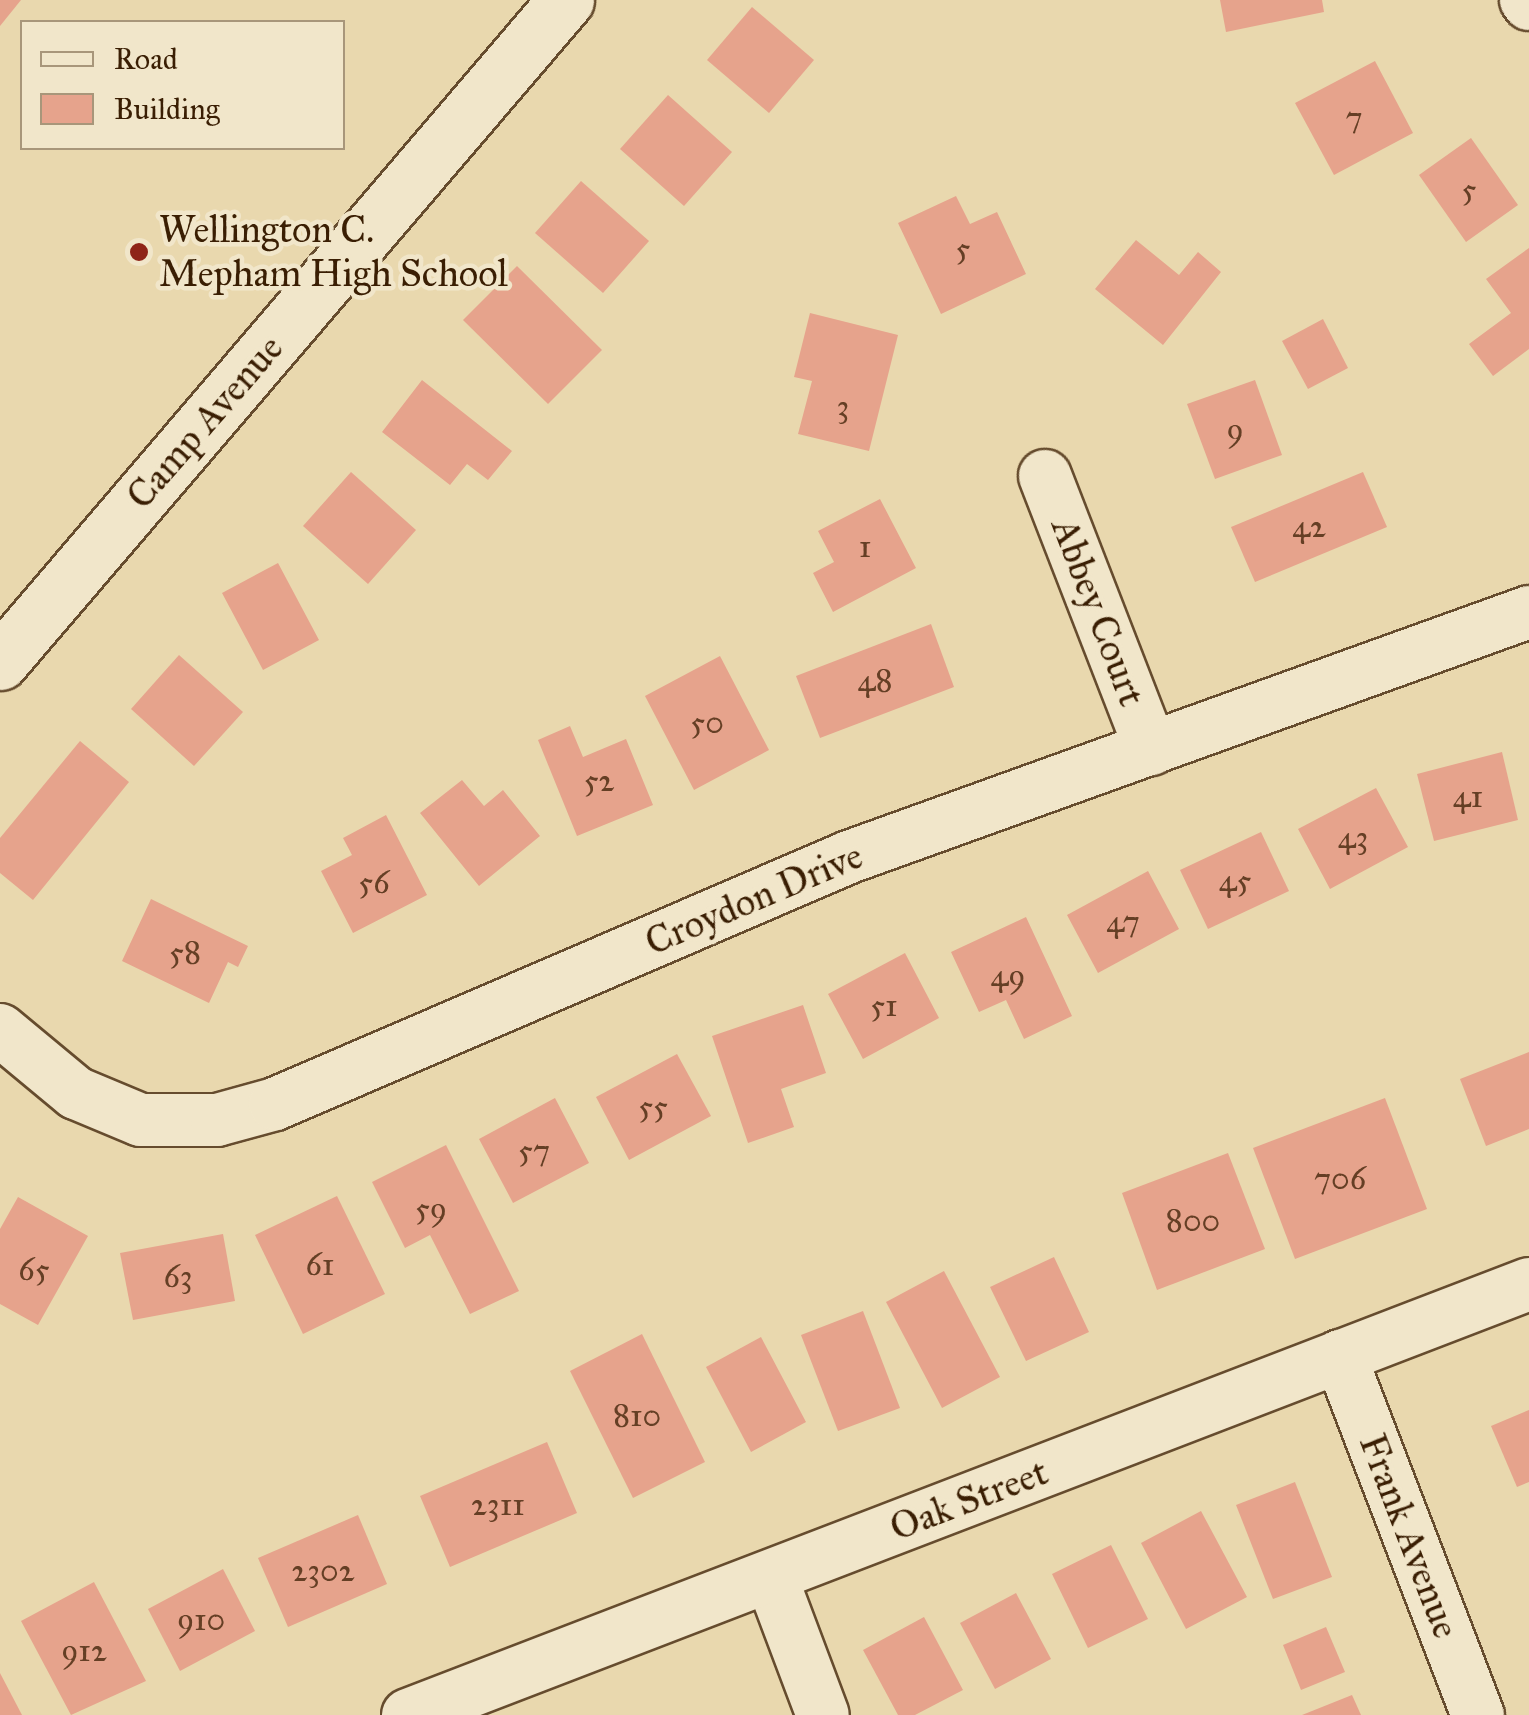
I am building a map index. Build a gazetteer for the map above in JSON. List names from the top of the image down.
{
  "streets": {
    "street": [
      "Camp Avenue",
      "Abbey Court",
      "Croydon Drive",
      "Oak Street",
      "Frank Avenue"
    ]
  },
  "crossings": [
    ["Abbey Court", "Croydon Drive"],
    ["Oak Street", "Frank Avenue"]
  ],
  "places": ["Wellington C. Mepham High School"],
  "house_numbers": [
    "7",
    "5",
    "5",
    "3",
    "9",
    "42",
    "1",
    "48",
    "50",
    "52",
    "41",
    "43",
    "45",
    "56",
    "47",
    "58",
    "49",
    "51",
    "55",
    "57",
    "706",
    "59",
    "800",
    "61",
    "65",
    "63",
    "810",
    "2311",
    "2302",
    "910",
    "912"
  ],
  "legend": ["Road", "Building"]
}
